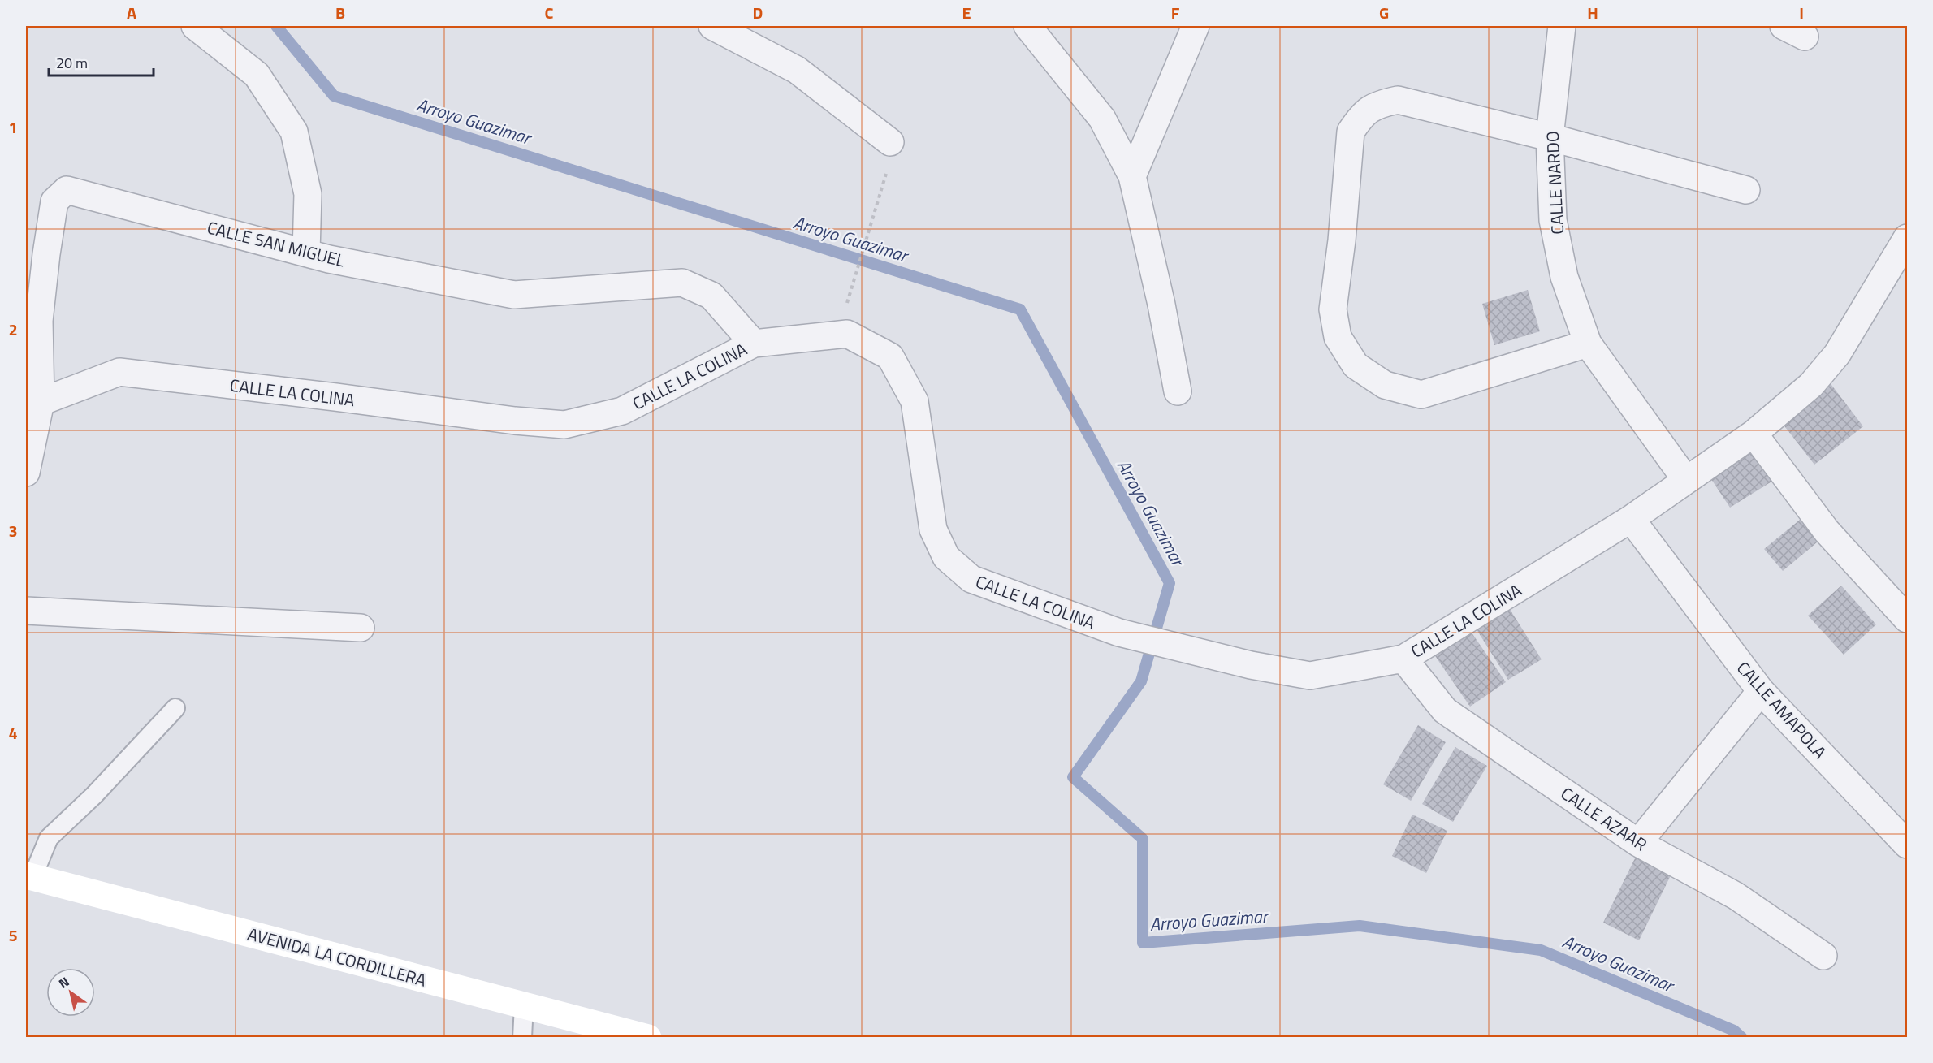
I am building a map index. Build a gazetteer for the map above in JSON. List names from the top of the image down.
{
  "streets": {
    "main road": ["AVENIDA LA CORDILLERA"],
    "street": [
      "CALLE NARDO",
      "CALLE SAN MIGUEL",
      "CALLE LA COLINA",
      "CALLE AMAPOLA",
      "CALLE AZAAR"
    ]
  },
  "crossings": [
    ["CALLE NARDO", "CALLE LA COLINA"],
    ["CALLE SAN MIGUEL", "CALLE LA COLINA"],
    ["CALLE LA COLINA", "CALLE AMAPOLA"],
    ["CALLE LA COLINA", "CALLE AZAAR"]
  ],
  "water": ["Arroyo Guazimar"],
  "scale_bar": "20 m",
  "north": "top left",
  "grid": {
    "columns": [
      "A",
      "B",
      "C",
      "D",
      "E",
      "F",
      "G",
      "H",
      "I"
    ],
    "rows": [
      "1",
      "2",
      "3",
      "4",
      "5"
    ]
  }
}
